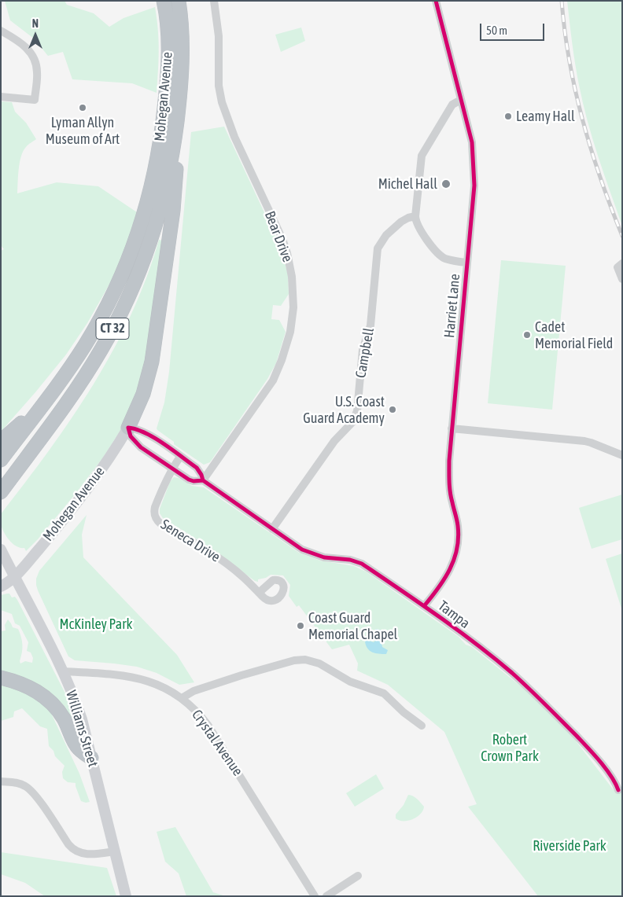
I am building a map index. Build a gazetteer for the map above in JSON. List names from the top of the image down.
{
  "streets": {
    "highway": ["Mohegan Avenue", "CT 32"],
    "main road": ["Williams Street"],
    "street": [
      "Bear Drive",
      "Harriet Lane",
      "Campbell",
      "Seneca Drive",
      "Tampa",
      "Crystal Avenue"
    ]
  },
  "crossings": [
    ["Mohegan Avenue", "CT 32"],
    ["Mohegan Avenue", "Tampa"],
    ["Mohegan Avenue", "Williams Street"],
    ["Bear Drive", "Tampa"],
    ["Harriet Lane", "Tampa"],
    ["Campbell", "Tampa"],
    ["Seneca Drive", "Tampa"],
    ["Williams Street", "Crystal Avenue"]
  ],
  "parks": ["McKinley Park", "Robert Crown Park", "Riverside Park"],
  "places": [
    "Lyman Allyn Museum of Art",
    "Leamy Hall",
    "Michel Hall",
    "Cadet Memorial Field",
    "U.S. Coast Guard Academy",
    "Coast Guard Memorial Chapel"
  ],
  "scale_bar": "50 m",
  "north": "top"
}
